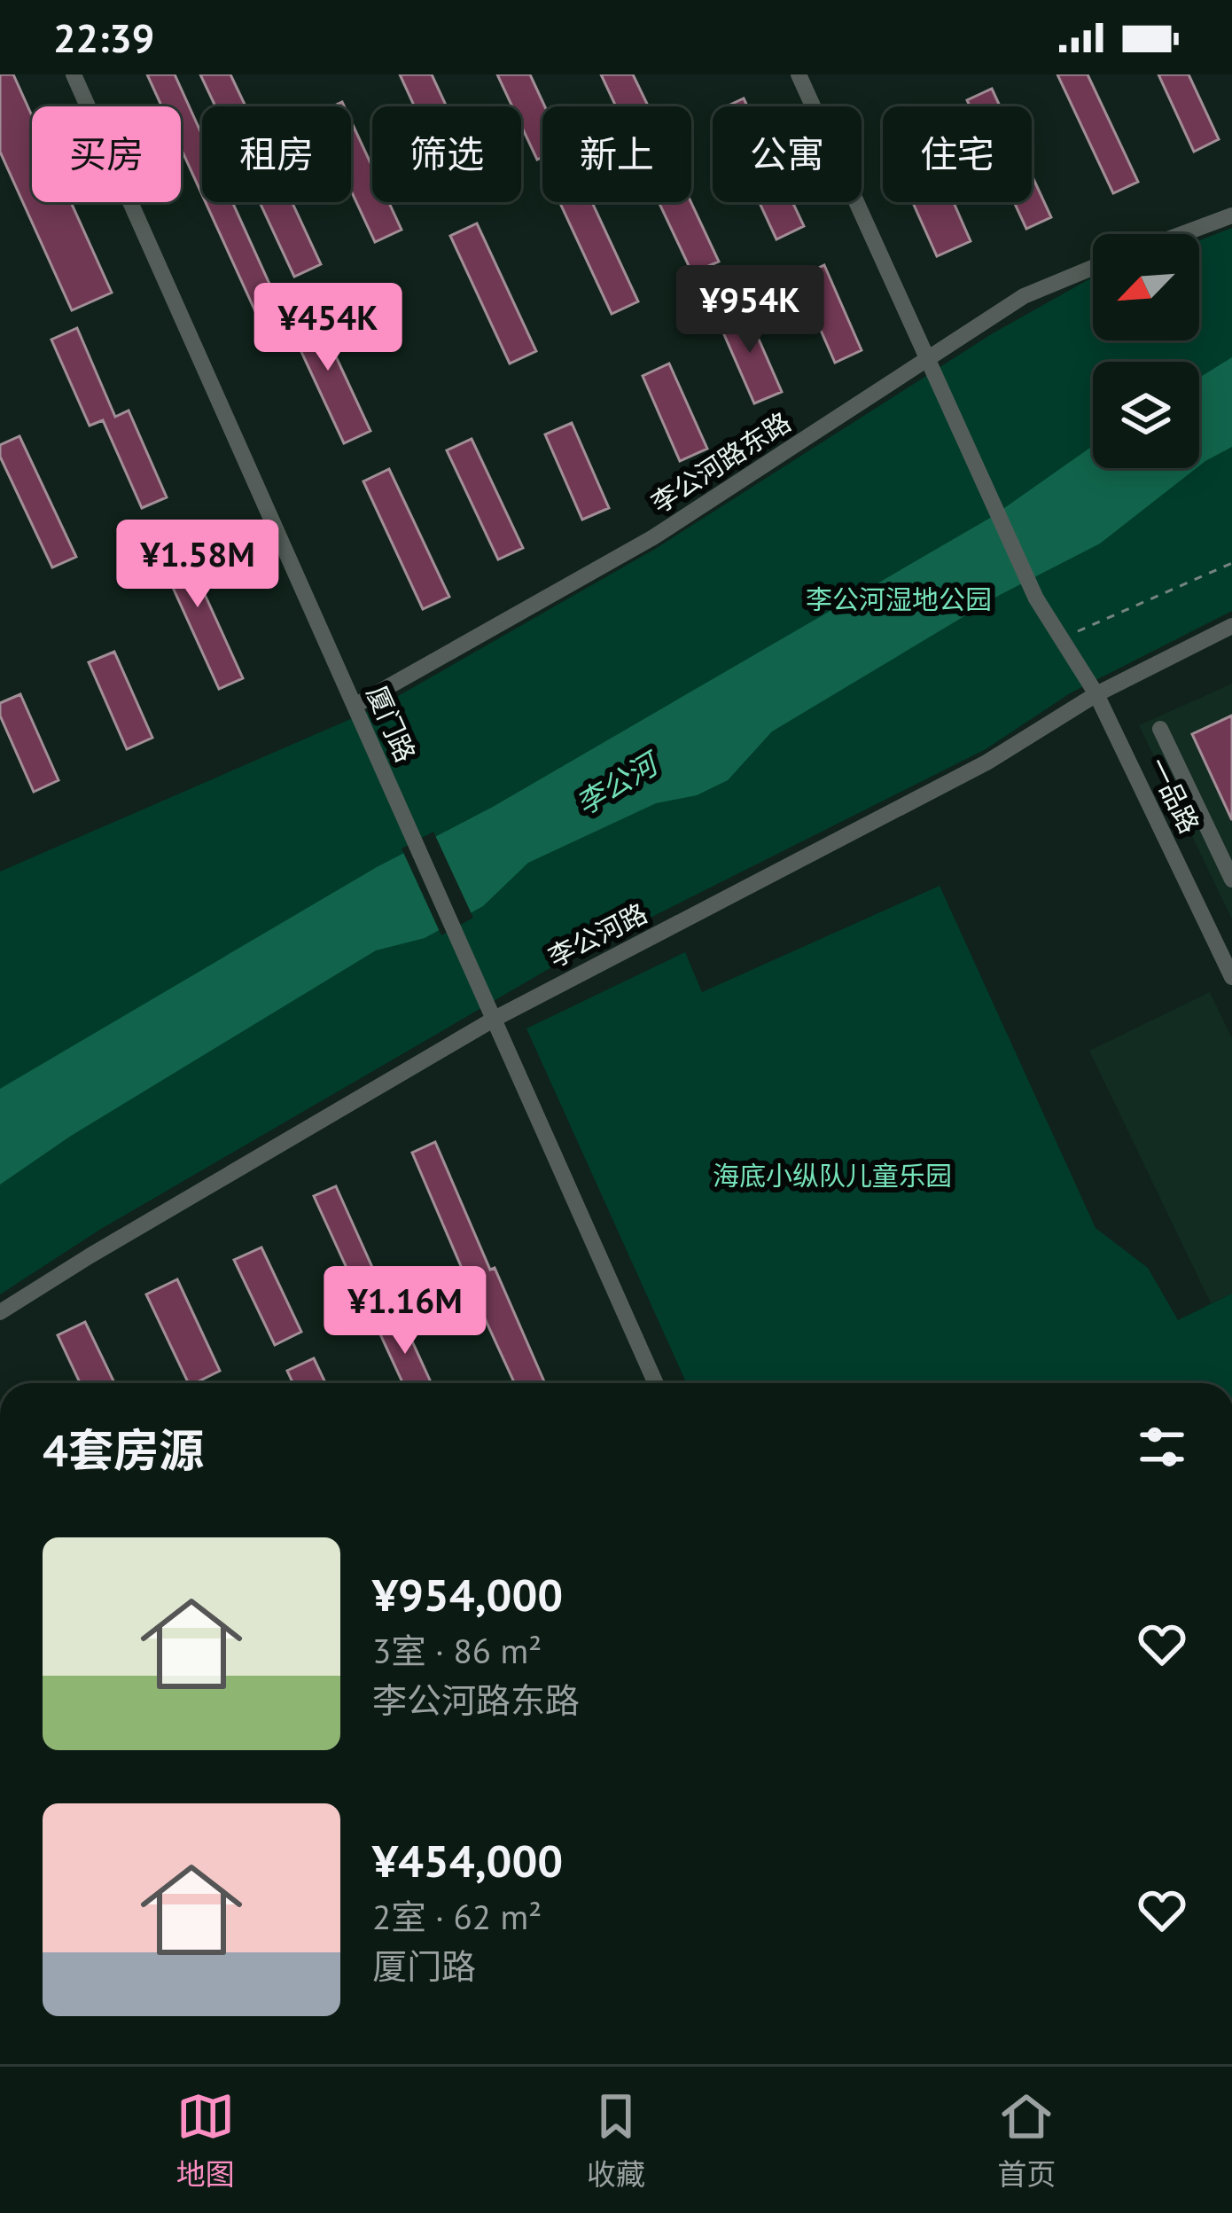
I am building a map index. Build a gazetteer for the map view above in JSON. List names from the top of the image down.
{
  "streets": {
    "street": [
      "李公河路东路",
      "厦门路",
      "一品路",
      "李公河路"
    ]
  },
  "crossings": [
    ["李公河路东路", "厦门路"],
    ["李公河路东路", "一品路"],
    ["厦门路", "李公河路"],
    ["一品路", "李公河路"]
  ],
  "water": ["李公河"],
  "parks": ["李公河湿地公园", "海底小纵队儿童乐园"],
  "north": "bottom left",
  "page": {
    "status": "22:39",
    "chip": [
      "买房",
      "租房",
      "筛选",
      "新上",
      "公寓",
      "住宅"
    ],
    "price": [
      "¥954K",
      "¥454K",
      "¥1.58M",
      "¥1.16M"
    ],
    "heading": "4套房源",
    "list": [
      {
        "name": "¥954,000",
        "note": "3室 · 86 m² · 李公河路东路"
      },
      {
        "name": "¥454,000",
        "note": "2室 · 62 m² · 厦门路"
      }
    ],
    "tabs": ["地图", "收藏", "首页"]
  }
}
